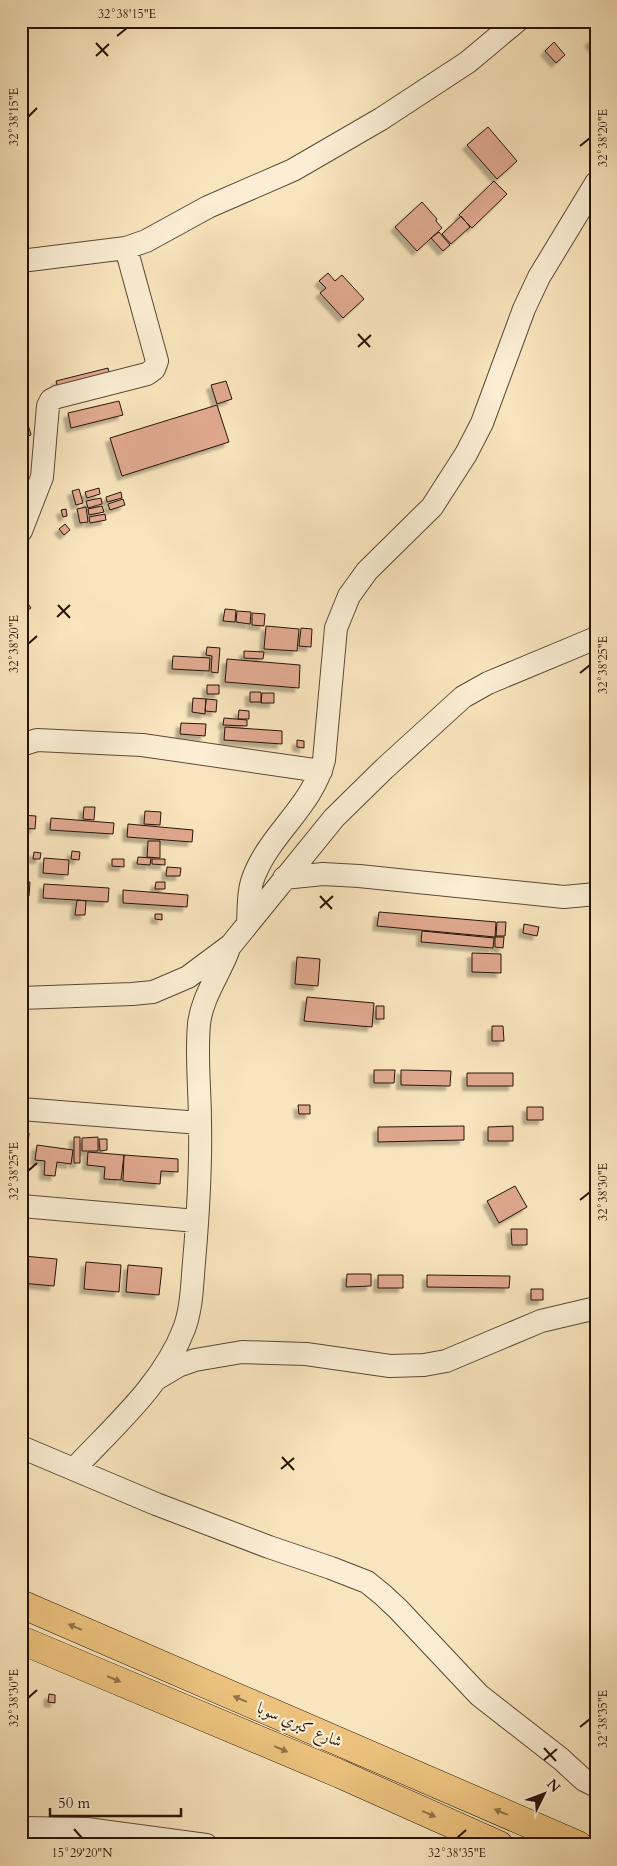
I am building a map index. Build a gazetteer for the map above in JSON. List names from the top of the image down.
{
  "streets": {
    "highway": ["شارع كبري سوبا"]
  },
  "scale_bar": "50 m",
  "north": "top right",
  "coordinates": [
    "32°38'15\"E",
    "32°38'20\"E",
    "32°38'25\"E",
    "32°38'30\"E",
    "32°38'35\"E",
    "15°29'20\"N"
  ]
}
